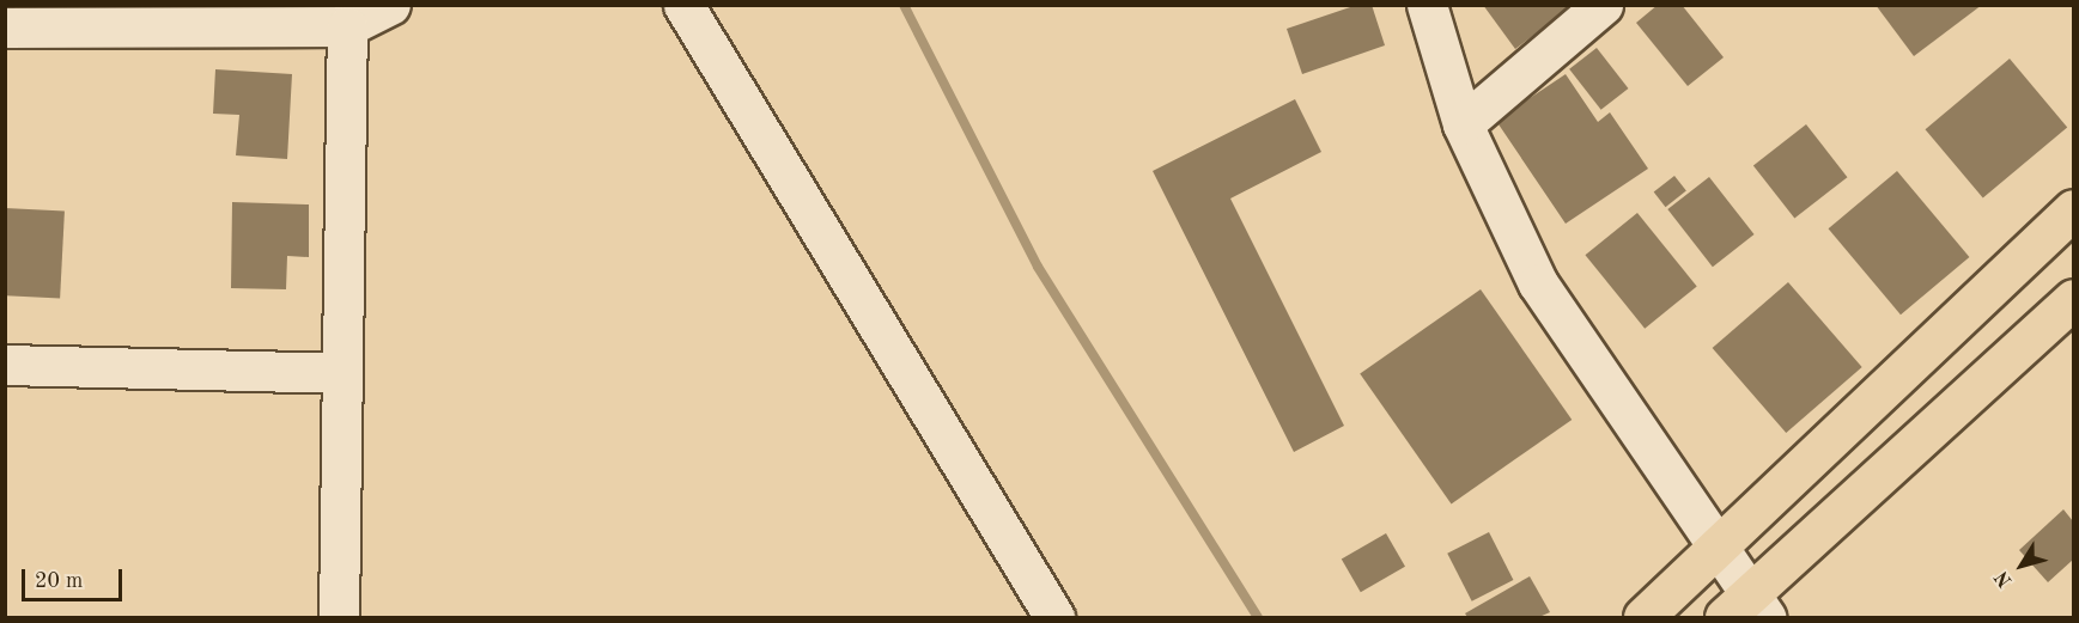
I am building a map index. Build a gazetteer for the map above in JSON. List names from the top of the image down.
{
  "scale_bar": "20 m",
  "north": "bottom left"
}
